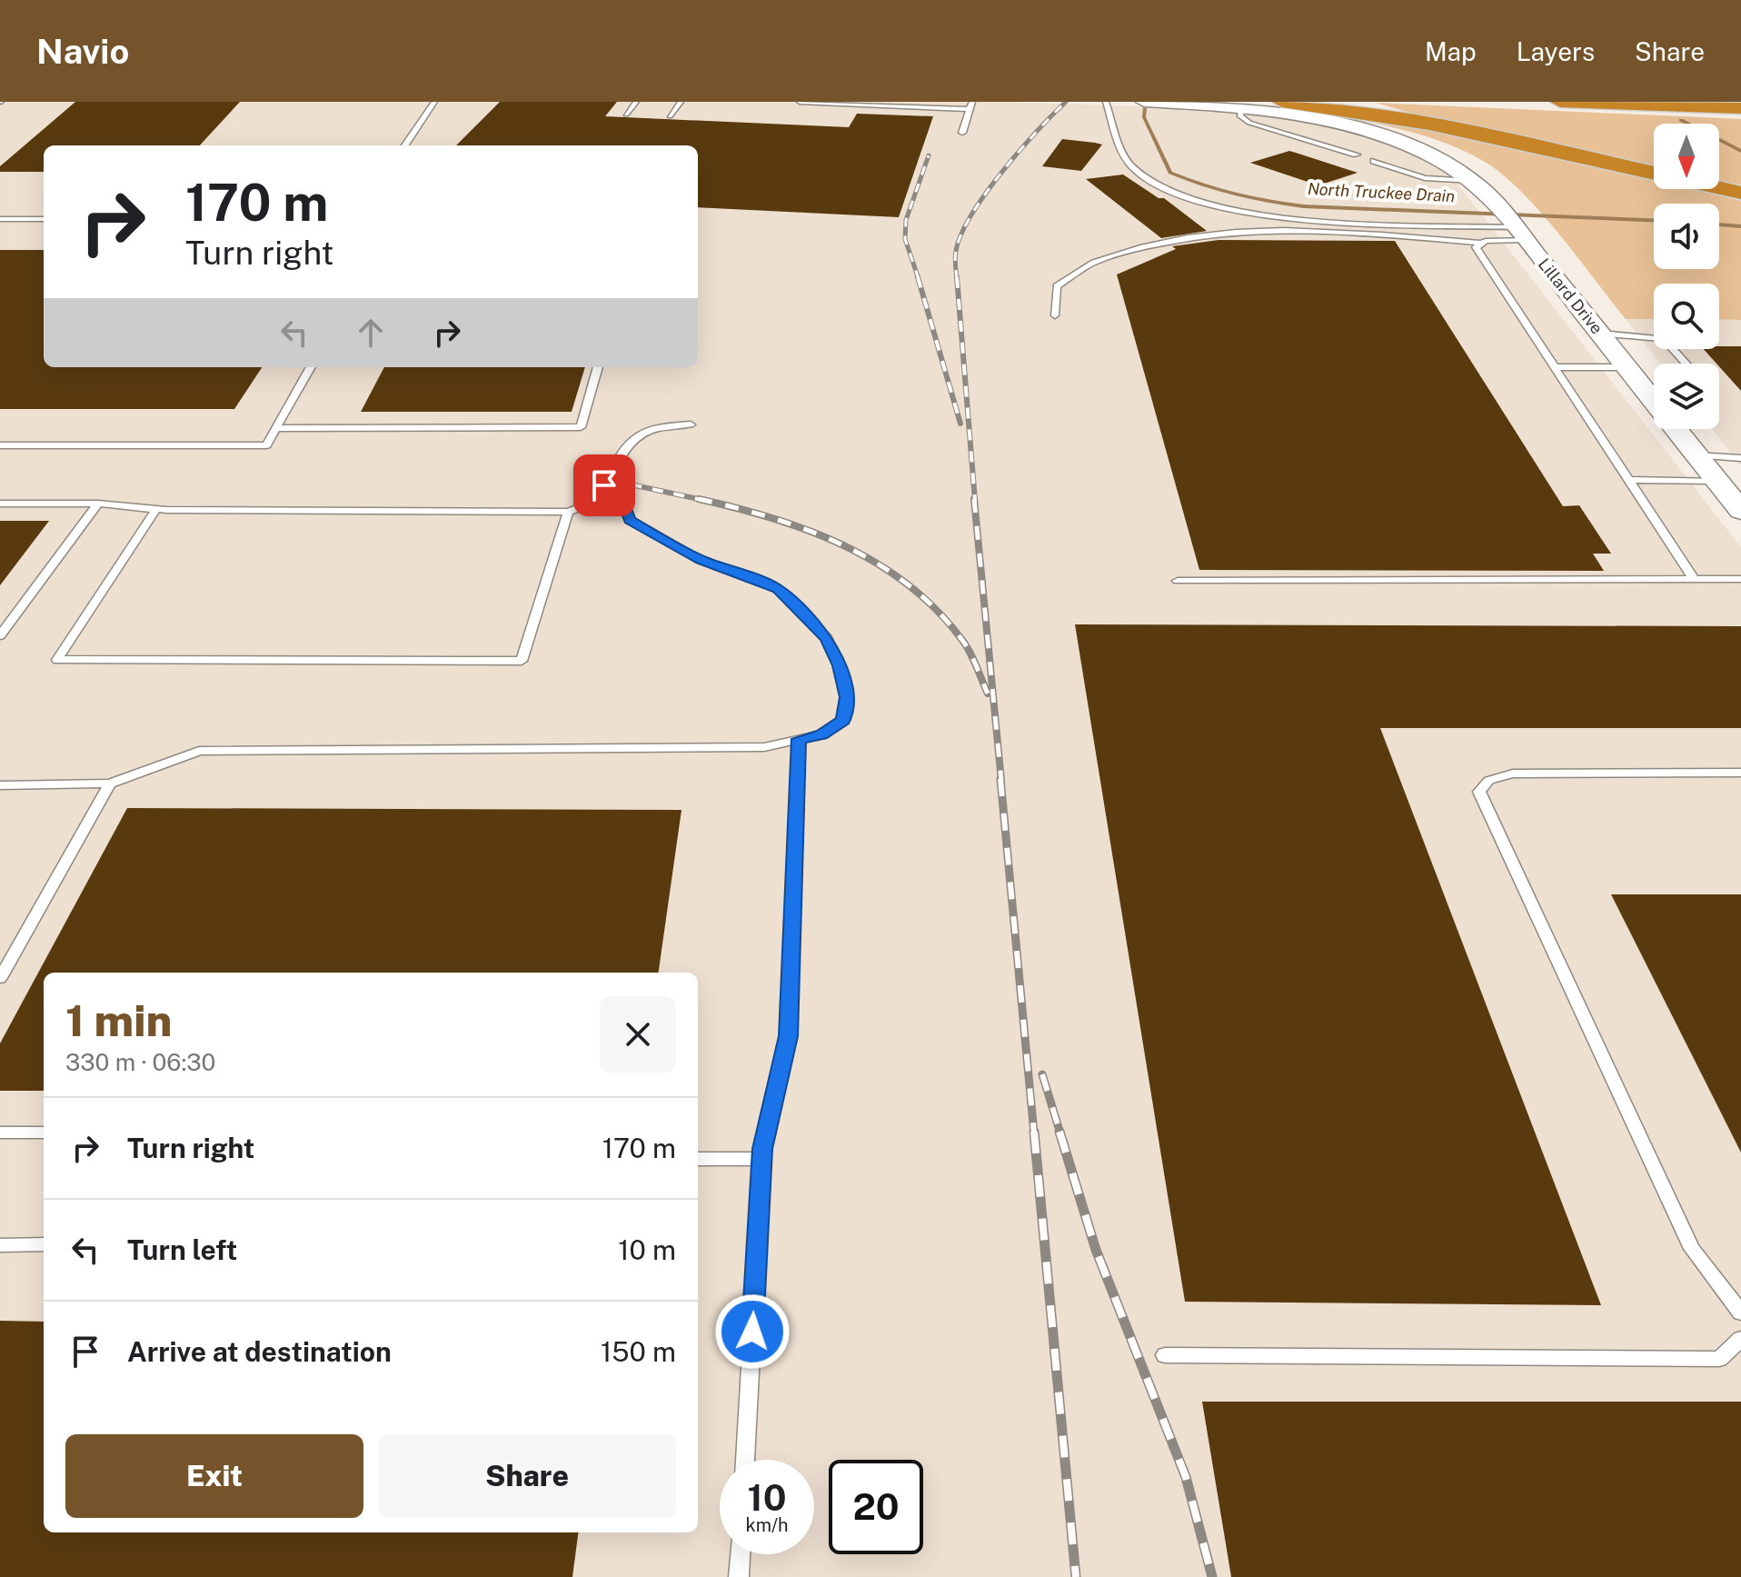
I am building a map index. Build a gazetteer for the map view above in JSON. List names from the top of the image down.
{
  "streets": {
    "street": ["Lillard Drive"]
  },
  "water": ["North Truckee Drain"],
  "north": "bottom",
  "page": {
    "header": "Navio",
    "nav": ["Map", "Layers", "Share"],
    "turn": ["170 m", "Turn right"],
    "heading": ["1 min", "330 m · 06:30"],
    "list": [
      {
        "name": "Turn right",
        "value": "170 m"
      },
      {
        "name": "Turn left",
        "value": "10 m"
      },
      {
        "name": "Arrive at destination",
        "value": "150 m"
      }
    ],
    "buttons": ["Exit", "Share"],
    "speed": "10 km/h",
    "limit": "20"
  }
}
